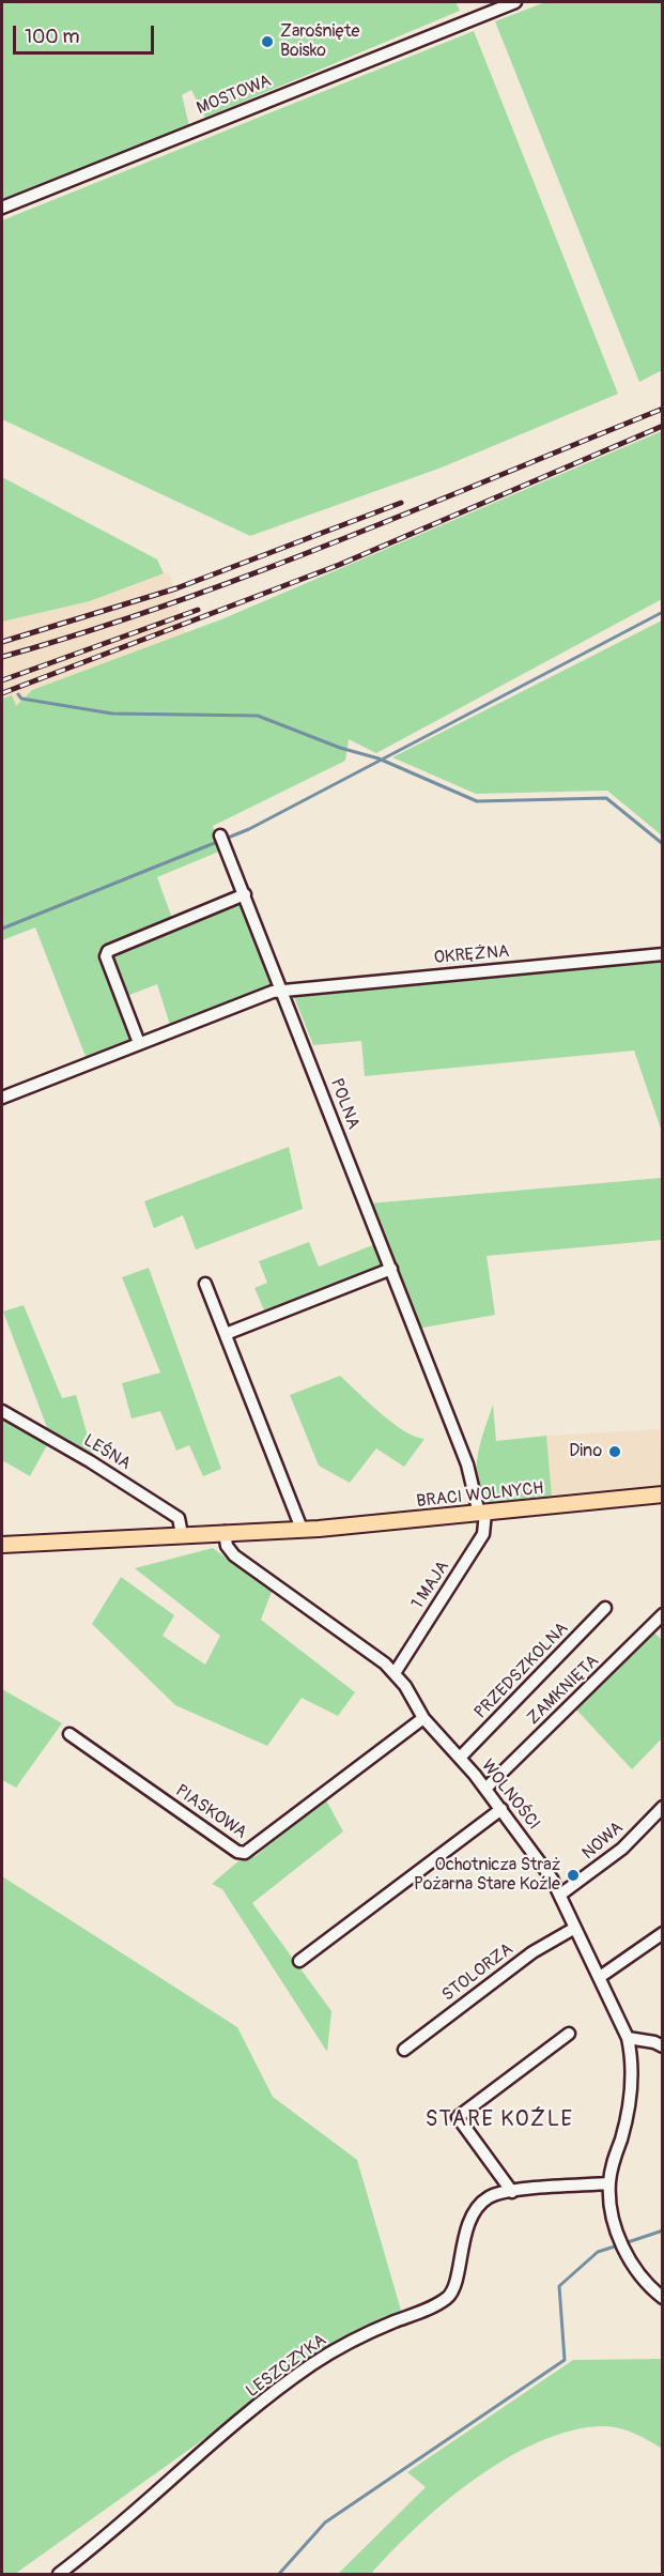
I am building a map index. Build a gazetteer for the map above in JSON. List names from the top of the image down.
{
  "streets": {
    "main road": ["BRACI WOLNYCH"],
    "street": [
      "MOSTOWA",
      "OKRĘŻNA",
      "POLNA",
      "LEŚNA",
      "1 MAJA",
      "PRZEDSZKOLNA",
      "ZAMKNIĘTA",
      "WOLNOŚCI",
      "PIASKOWA",
      "NOWA",
      "STOLORZA",
      "LESZCZYKA"
    ]
  },
  "crossings": [
    ["OKRĘŻNA", "POLNA"],
    ["POLNA", "BRACI WOLNYCH"],
    ["POLNA", "1 MAJA"],
    ["LEŚNA", "BRACI WOLNYCH"],
    ["BRACI WOLNYCH", "1 MAJA"],
    ["BRACI WOLNYCH", "WOLNOŚCI"],
    ["1 MAJA", "WOLNOŚCI"],
    ["PRZEDSZKOLNA", "WOLNOŚCI"],
    ["ZAMKNIĘTA", "WOLNOŚCI"],
    ["WOLNOŚCI", "PIASKOWA"],
    ["WOLNOŚCI", "NOWA"],
    ["WOLNOŚCI", "STOLORZA"],
    ["WOLNOŚCI", "LESZCZYKA"]
  ],
  "districts": ["STARE KOŹLE"],
  "places": ["Zarośnięte Boisko", "Dino", "Ochotnicza Straż Pożarna Stare Koźle"],
  "scale_bar": "100 m"
}
